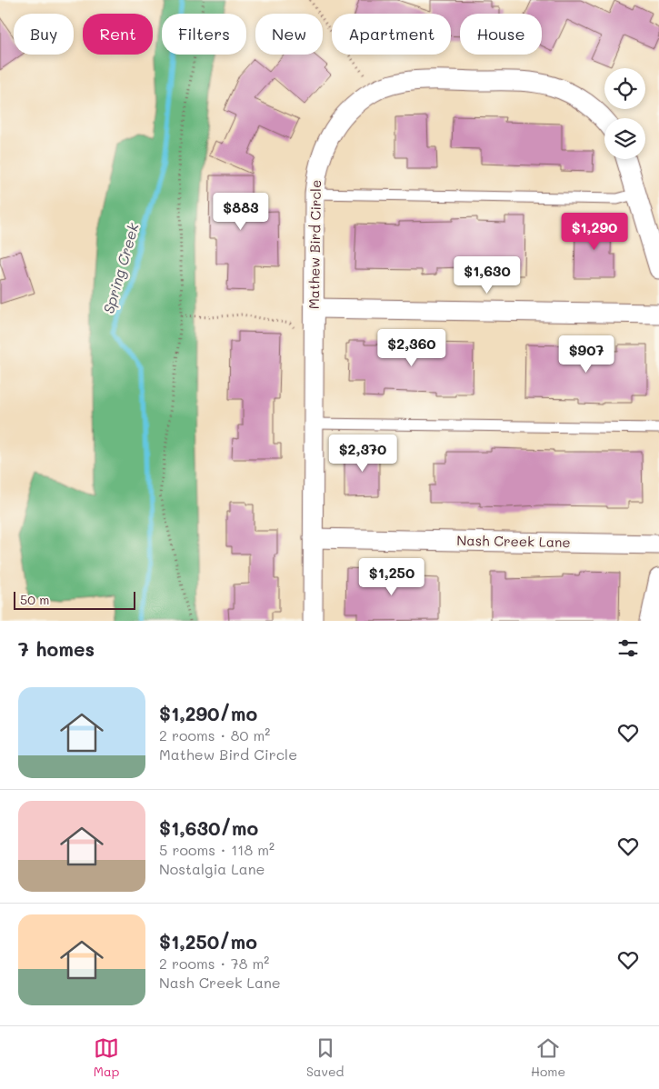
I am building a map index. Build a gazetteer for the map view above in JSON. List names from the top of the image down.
{
  "streets": {
    "street": ["Mathew Bird Circle", "Nash Creek Lane"]
  },
  "crossings": [
    ["Mathew Bird Circle", "Nash Creek Lane"]
  ],
  "water": ["Spring Creek"],
  "scale_bar": "50 m",
  "page": {
    "chip": [
      "Buy",
      "Rent",
      "Filters",
      "New",
      "Apartment",
      "House"
    ],
    "price": [
      "$883",
      "$1,290",
      "$1,630",
      "$2,360",
      "$907",
      "$2,370",
      "$1,250"
    ],
    "scale": "50 m",
    "heading": "7 homes",
    "list": [
      {
        "name": "$1,290/mo",
        "note": "2 rooms · 80 m² · Mathew Bird Circle"
      },
      {
        "name": "$1,630/mo",
        "note": "5 rooms · 118 m² · Nostalgia Lane"
      },
      {
        "name": "$1,250/mo",
        "note": "2 rooms · 78 m² · Nash Creek Lane"
      }
    ],
    "tabs": ["Map", "Saved", "Home"]
  }
}
